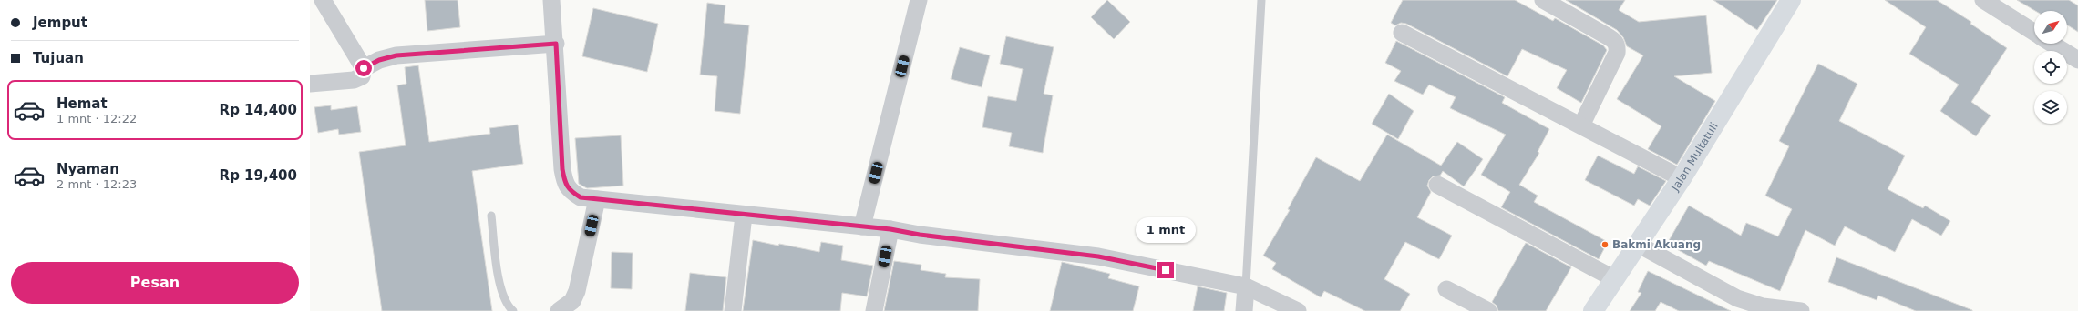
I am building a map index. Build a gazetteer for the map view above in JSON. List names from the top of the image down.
{
  "streets": {
    "main road": ["Jalan Multatuli"]
  },
  "places": ["Bakmi Akuang"],
  "north": "top right",
  "page": {
    "banner": ["Jemput", "Tujuan"],
    "list": [
      {
        "name": "Hemat",
        "note": "1 mnt · 12:22",
        "value": "Rp 14,400"
      },
      {
        "name": "Nyaman",
        "note": "2 mnt · 12:23",
        "value": "Rp 19,400"
      }
    ],
    "bubble": "1 mnt",
    "buttons": "Pesan"
  }
}
